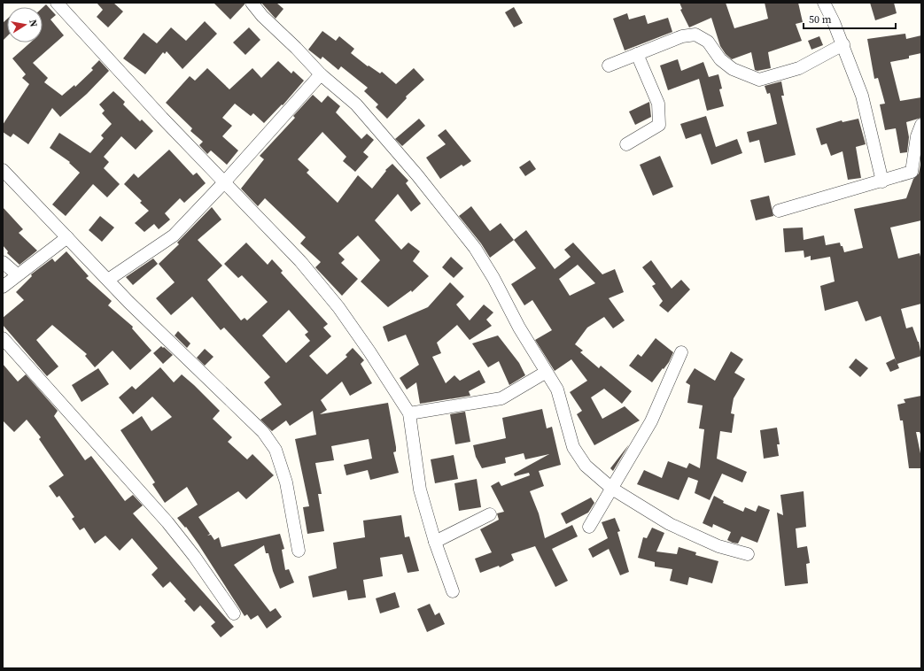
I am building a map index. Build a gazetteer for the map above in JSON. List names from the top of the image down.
{
  "scale_bar": "50 m",
  "north": "right"
}
